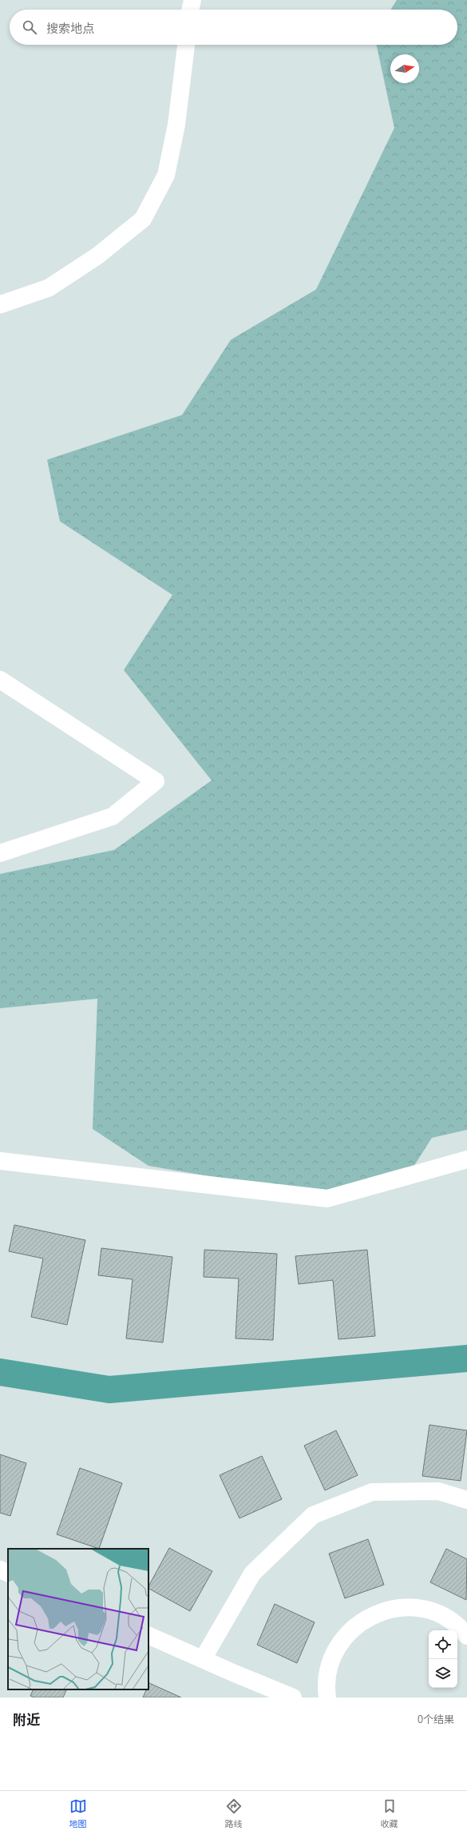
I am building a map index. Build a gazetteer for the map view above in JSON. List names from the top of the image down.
{
  "north": "right",
  "page": {
    "search": "搜索地点",
    "heading": ["附近", "0个结果"],
    "nav": ["地图", "路线", "收藏"]
  }
}
